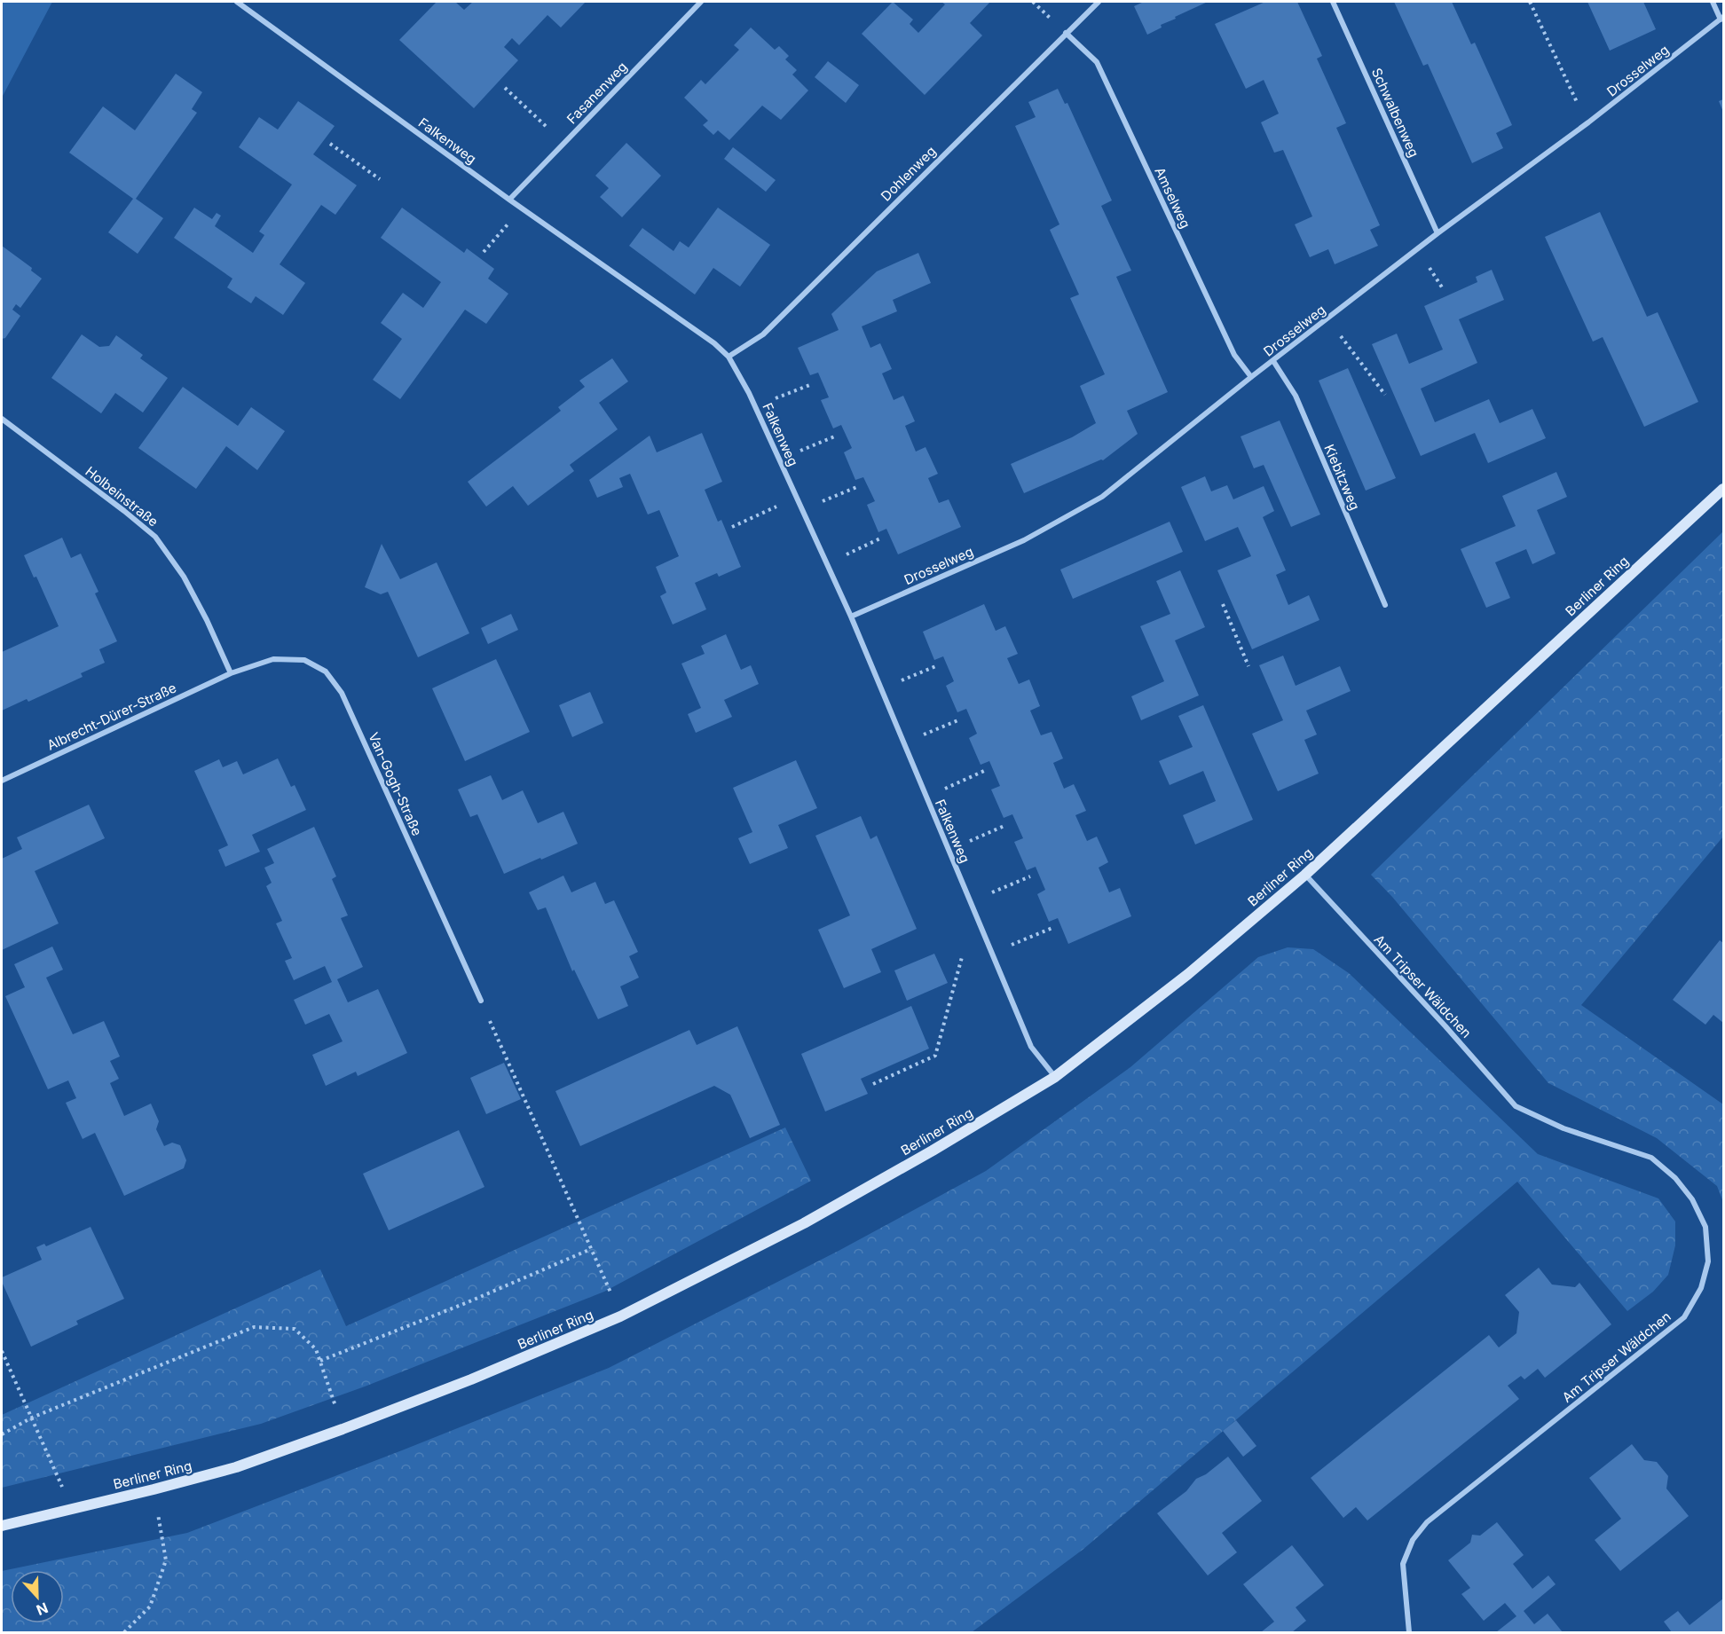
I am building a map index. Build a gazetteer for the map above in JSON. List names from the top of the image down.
{
  "streets": {
    "main road": ["Berliner Ring"],
    "street": [
      "Drosselweg",
      "Fasanenweg",
      "Schwalbenweg",
      "Falkenweg",
      "Dohlenweg",
      "Amselweg",
      "Kiebitzweg",
      "Holbeinstraße",
      "Albrecht-Dürer-Straße",
      "Van-Gogh-Straße",
      "Am Tripser Wäldchen"
    ]
  },
  "crossings": [
    ["Drosselweg", "Schwalbenweg"],
    ["Drosselweg", "Falkenweg"],
    ["Drosselweg", "Amselweg"],
    ["Drosselweg", "Kiebitzweg"],
    ["Fasanenweg", "Falkenweg"],
    ["Falkenweg", "Dohlenweg"],
    ["Falkenweg", "Berliner Ring"],
    ["Dohlenweg", "Amselweg"],
    ["Holbeinstraße", "Albrecht-Dürer-Straße"],
    ["Holbeinstraße", "Van-Gogh-Straße"],
    ["Berliner Ring", "Am Tripser Wäldchen"],
    ["Albrecht-Dürer-Straße", "Van-Gogh-Straße"]
  ],
  "north": "bottom"
}
